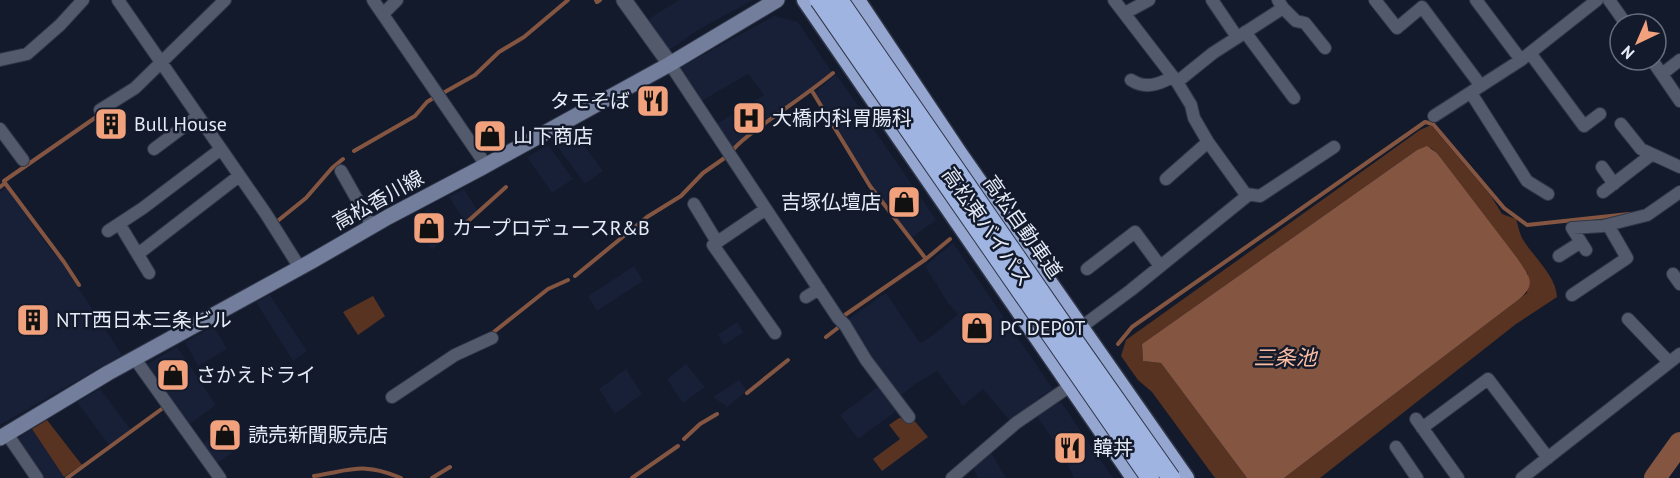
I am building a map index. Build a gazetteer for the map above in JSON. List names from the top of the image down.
{
  "streets": {
    "highway": ["高松東バイパス", "高松自動車道"],
    "main road": ["高松香川線"]
  },
  "water": ["三条池"],
  "places": {
    "restaurant": ["タモそば", "韓丼"],
    "hospital": ["大橋内科胃腸科"],
    "building": ["Bull House", "NTT西日本三条ビル"],
    "shop": [
      "山下商店",
      "吉塚仏壇店",
      "カープロデュースR&B",
      "PC DEPOT",
      "さかえドライ",
      "読売新聞販売店"
    ]
  },
  "north": "bottom left"
}
